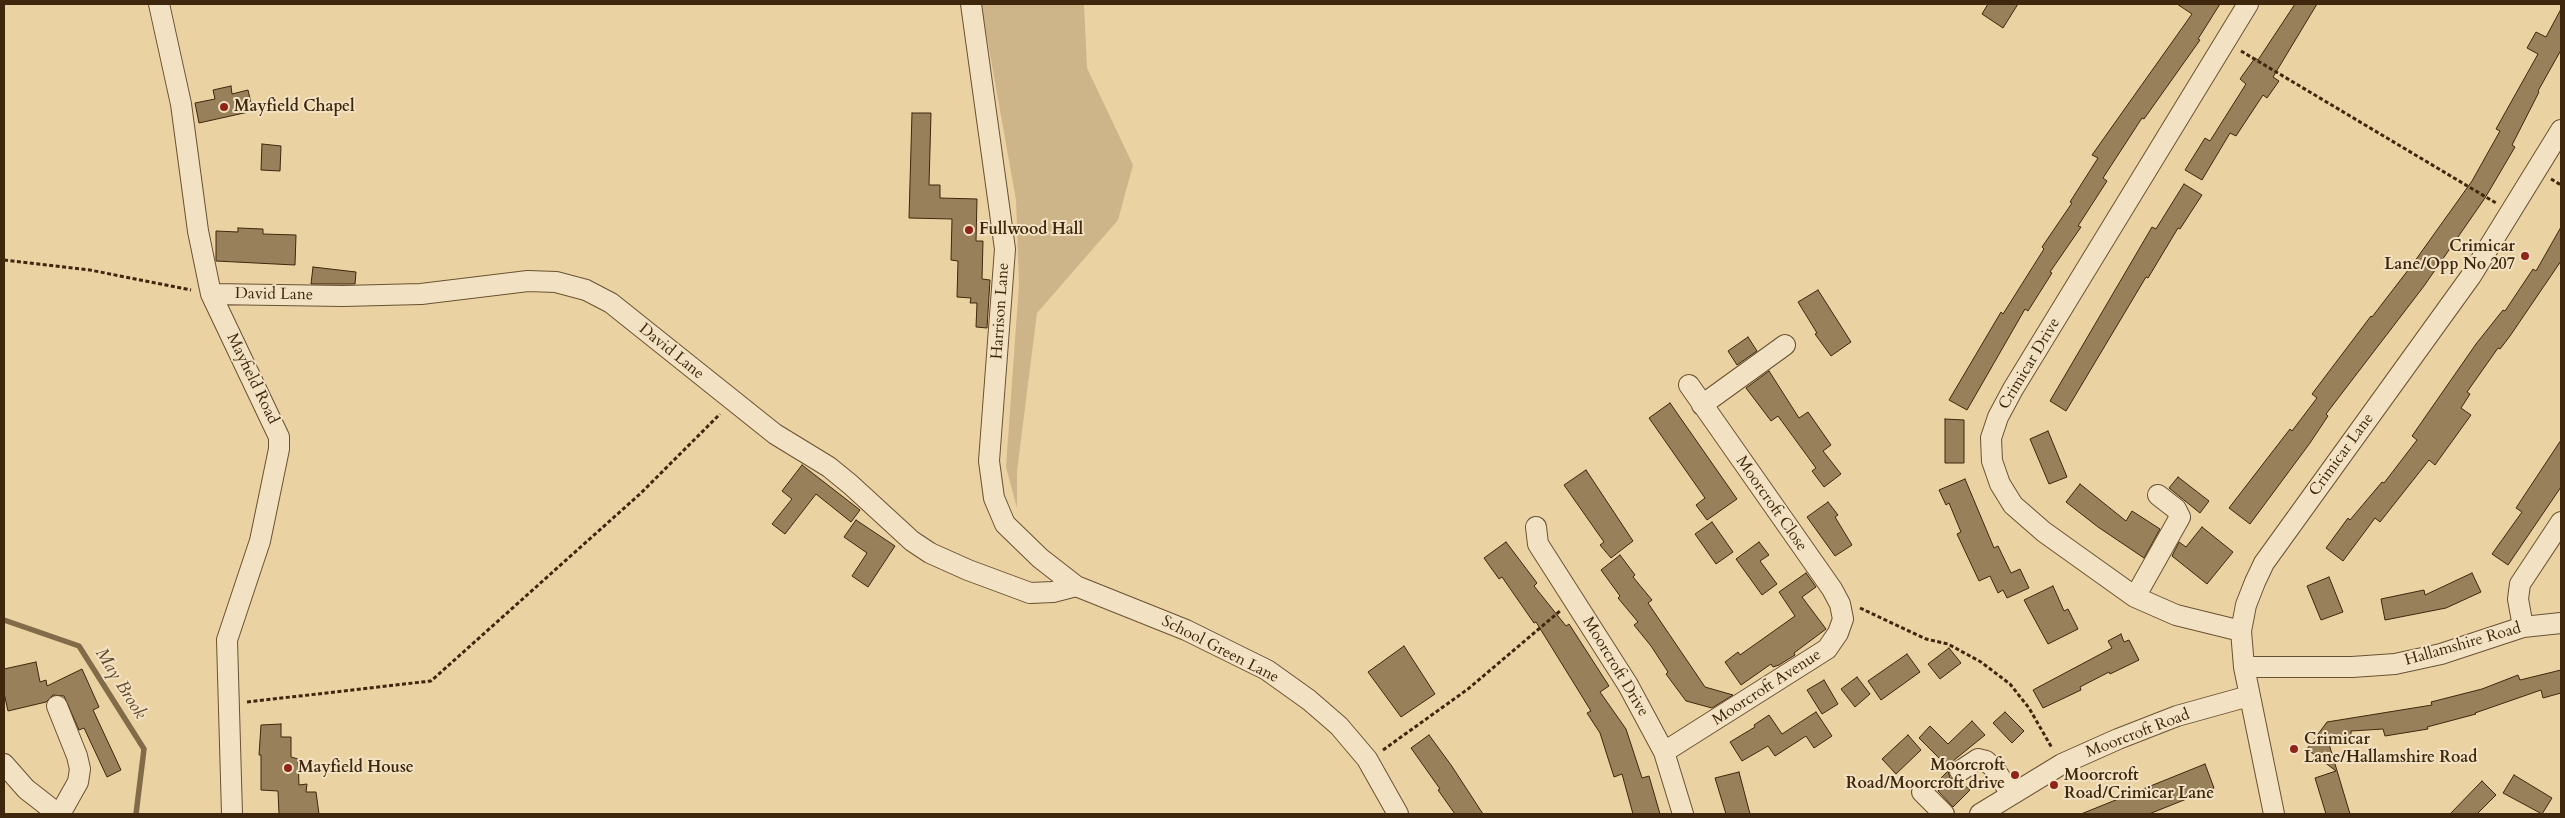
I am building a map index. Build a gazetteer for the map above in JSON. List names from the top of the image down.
{
  "streets": {
    "street": [
      "David Lane",
      "Harrison Lane",
      "Crimicar Drive",
      "Mayfield Road",
      "Crimicar Lane",
      "Moorcroft Close",
      "Hallamshire Road",
      "School Green Lane",
      "Moorcroft Drive",
      "Moorcroft Avenue",
      "Moorcroft Road"
    ]
  },
  "crossings": [
    ["David Lane", "Harrison Lane"],
    ["David Lane", "Mayfield Road"],
    ["David Lane", "School Green Lane"],
    ["Harrison Lane", "School Green Lane"],
    ["Crimicar Drive", "Crimicar Lane"],
    ["Crimicar Lane", "Hallamshire Road"],
    ["Crimicar Lane", "Moorcroft Road"],
    ["Moorcroft Close", "Moorcroft Avenue"],
    ["Moorcroft Drive", "Moorcroft Avenue"]
  ],
  "water": ["May Brook"],
  "places": [
    "Mayfield Chapel",
    "Fullwood Hall",
    "Crimicar Lane/Opp No 207",
    "Crimicar Lane/Hallamshire Road",
    "Mayfield House",
    "Moorcroft Road/Moorcroft drive",
    "Moorcroft Road/Crimicar Lane"
  ]
}
